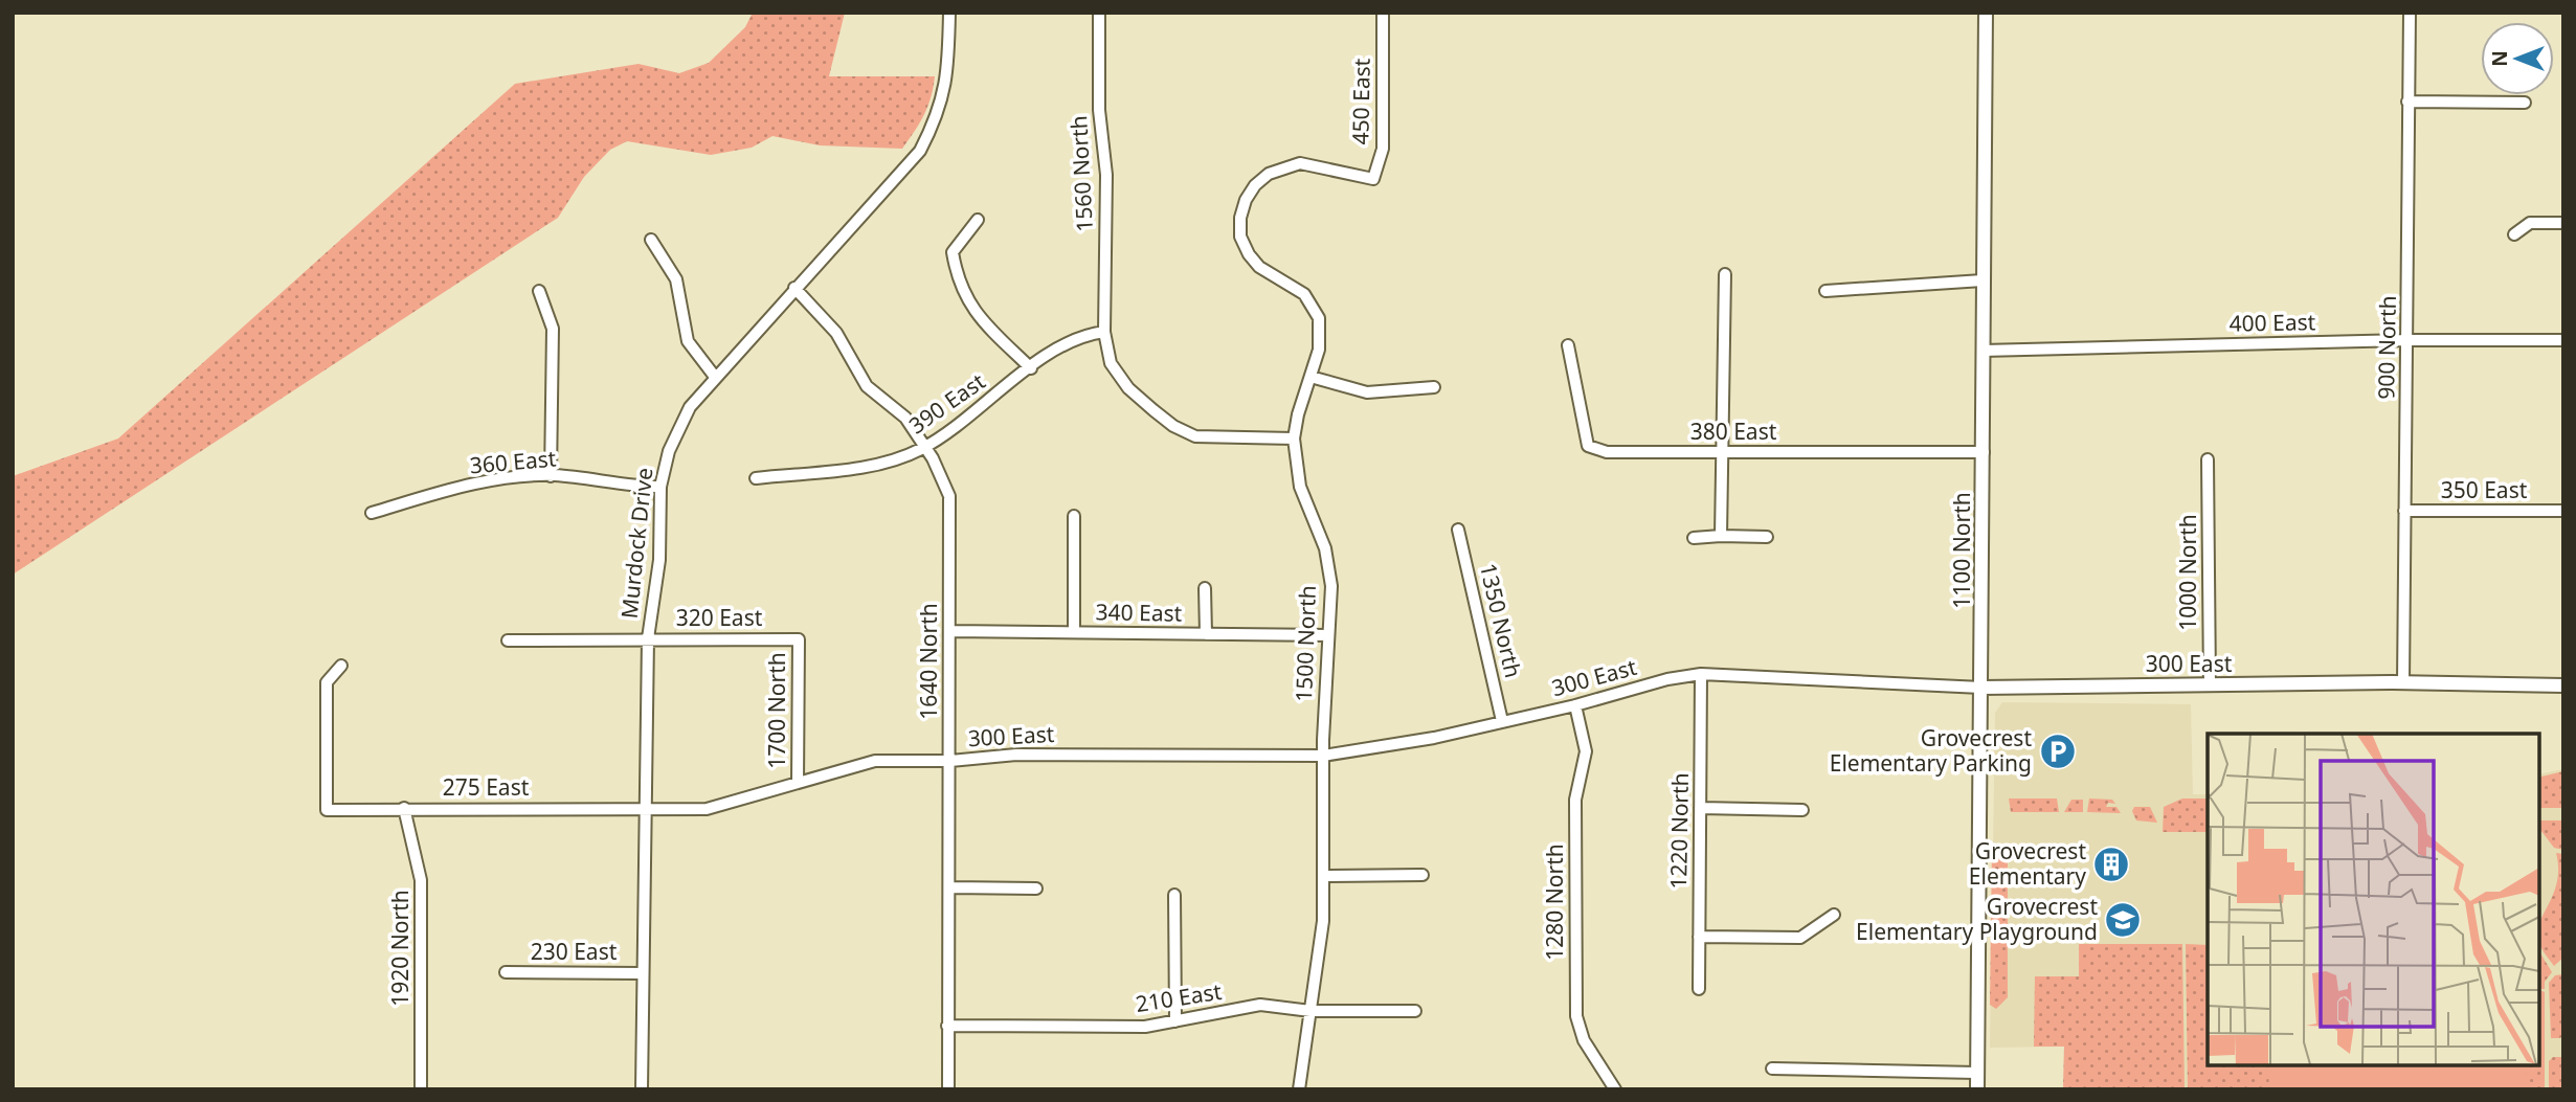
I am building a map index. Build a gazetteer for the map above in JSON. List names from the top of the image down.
{
  "streets": {
    "street": [
      "450 East",
      "1560 North",
      "400 East",
      "900 North",
      "390 East",
      "380 East",
      "360 East",
      "350 East",
      "Murdock Drive",
      "1100 North",
      "1000 North",
      "340 East",
      "320 East",
      "1350 North",
      "1500 North",
      "1640 North",
      "300 East",
      "1700 North",
      "275 East",
      "1220 North",
      "1280 North",
      "1920 North",
      "230 East",
      "210 East"
    ]
  },
  "crossings": [
    ["450 East", "1500 North"],
    ["1560 North", "390 East"],
    ["1560 North", "1500 North"],
    ["400 East", "900 North"],
    ["400 East", "1100 North"],
    ["900 North", "350 East"],
    ["900 North", "300 East"],
    ["390 East", "1640 North"],
    ["380 East", "1100 North"],
    ["360 East", "Murdock Drive"],
    ["Murdock Drive", "320 East"],
    ["Murdock Drive", "1640 North"],
    ["Murdock Drive", "300 East"],
    ["Murdock Drive", "275 East"],
    ["Murdock Drive", "230 East"],
    ["1100 North", "300 East"],
    ["1000 North", "300 East"],
    ["340 East", "1500 North"],
    ["340 East", "1640 North"],
    ["320 East", "1700 North"],
    ["1350 North", "300 East"],
    ["1500 North", "300 East"],
    ["1500 North", "210 East"],
    ["1640 North", "300 East"],
    ["1640 North", "210 East"],
    ["300 East", "1700 North"],
    ["300 East", "275 East"],
    ["300 East", "1220 North"],
    ["300 East", "1280 North"],
    ["275 East", "1920 North"]
  ],
  "places": {
    "parking": ["Grovecrest Elementary Parking"],
    "building": ["Grovecrest Elementary"],
    "school or university": ["Grovecrest Elementary Playground"]
  },
  "north": "left"
}
